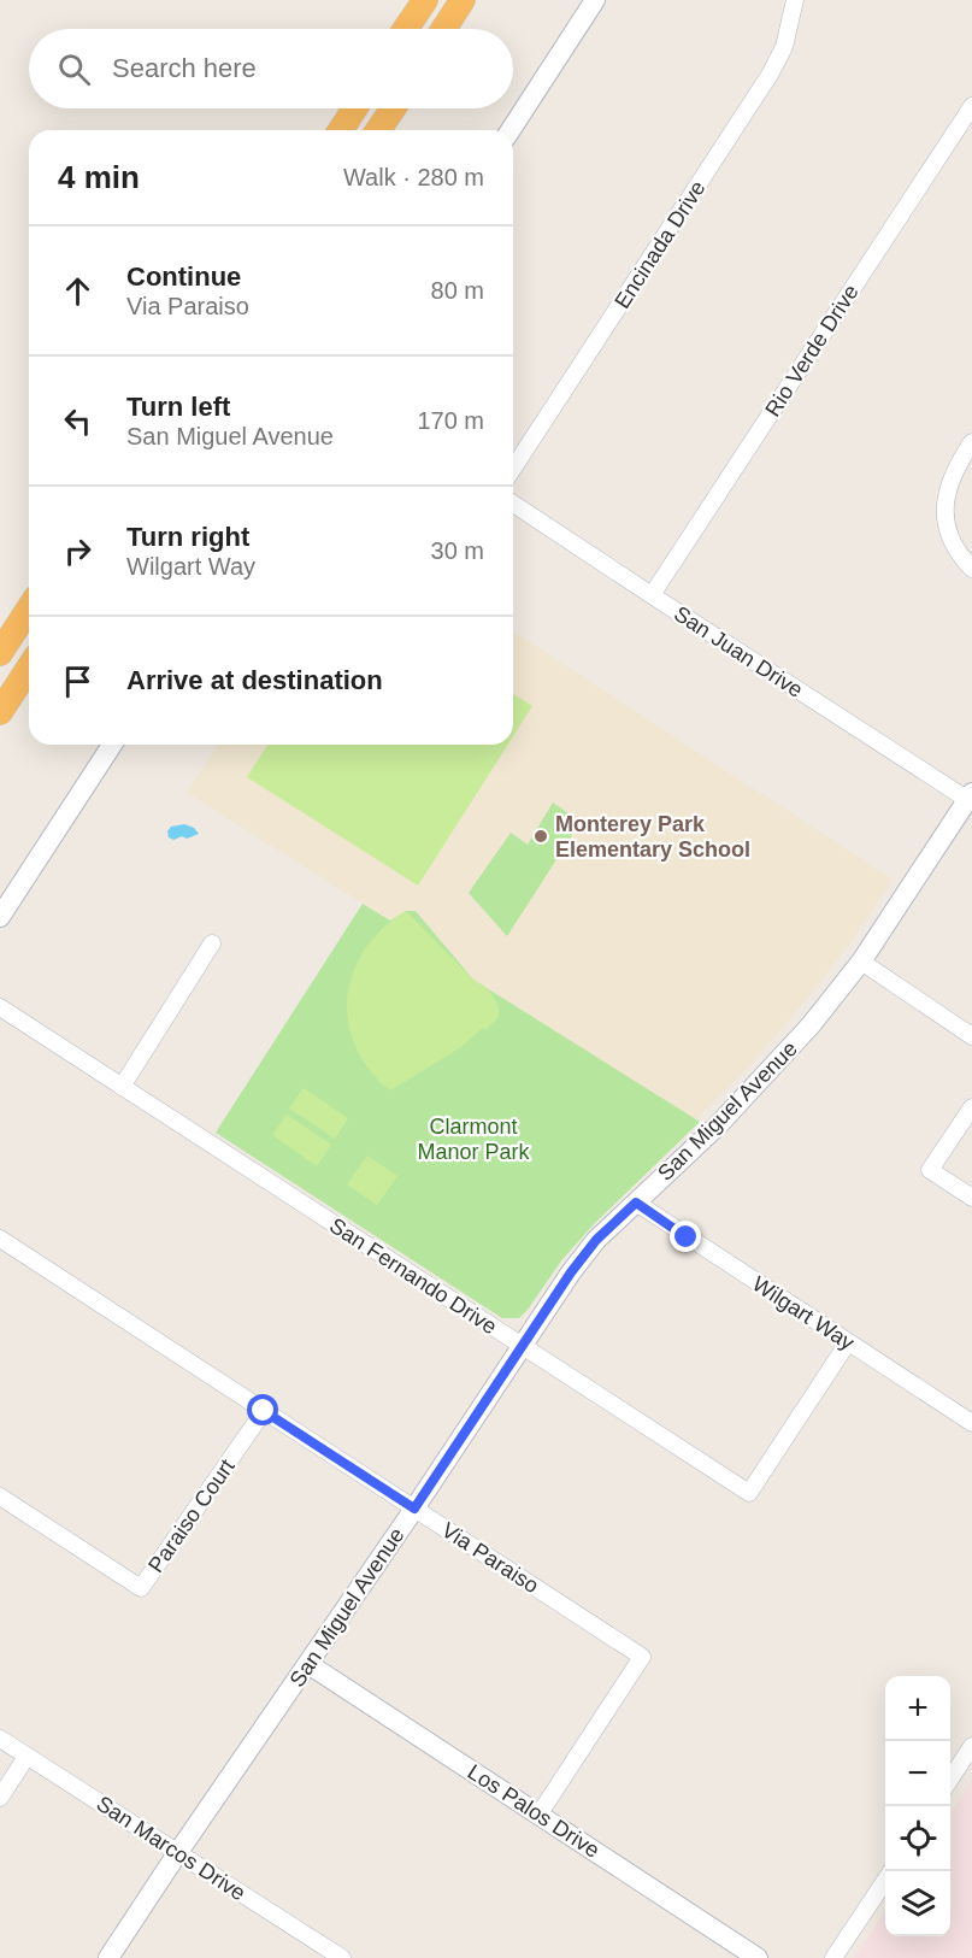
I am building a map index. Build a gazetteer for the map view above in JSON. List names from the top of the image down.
{
  "streets": {
    "street": [
      "Encinada Drive",
      "Rio Verde Drive",
      "San Juan Drive",
      "San Miguel Avenue",
      "San Fernando Drive",
      "Wilgart Way",
      "Paraiso Court",
      "Via Paraiso",
      "Los Palos Drive",
      "San Marcos Drive"
    ]
  },
  "crossings": [
    ["Rio Verde Drive", "San Juan Drive"],
    ["San Juan Drive", "San Miguel Avenue"],
    ["San Miguel Avenue", "San Fernando Drive"],
    ["San Miguel Avenue", "Wilgart Way"],
    ["San Miguel Avenue", "Via Paraiso"],
    ["San Miguel Avenue", "Los Palos Drive"],
    ["San Miguel Avenue", "San Marcos Drive"],
    ["San Fernando Drive", "Wilgart Way"],
    ["Paraiso Court", "Via Paraiso"],
    ["Via Paraiso", "Los Palos Drive"]
  ],
  "parks": ["Clarmont Manor Park"],
  "places": ["Monterey Park Elementary School"],
  "page": {
    "search": "Search here",
    "heading": ["4 min", "Walk · 280 m"],
    "list": [
      ["Continue", "Via Paraiso", "80 m"],
      ["Turn left", "San Miguel Avenue", "170 m"],
      ["Turn right", "Wilgart Way", "30 m"],
      "Arrive at destination"
    ],
    "map_buttons": ["+", "−"]
  }
}
